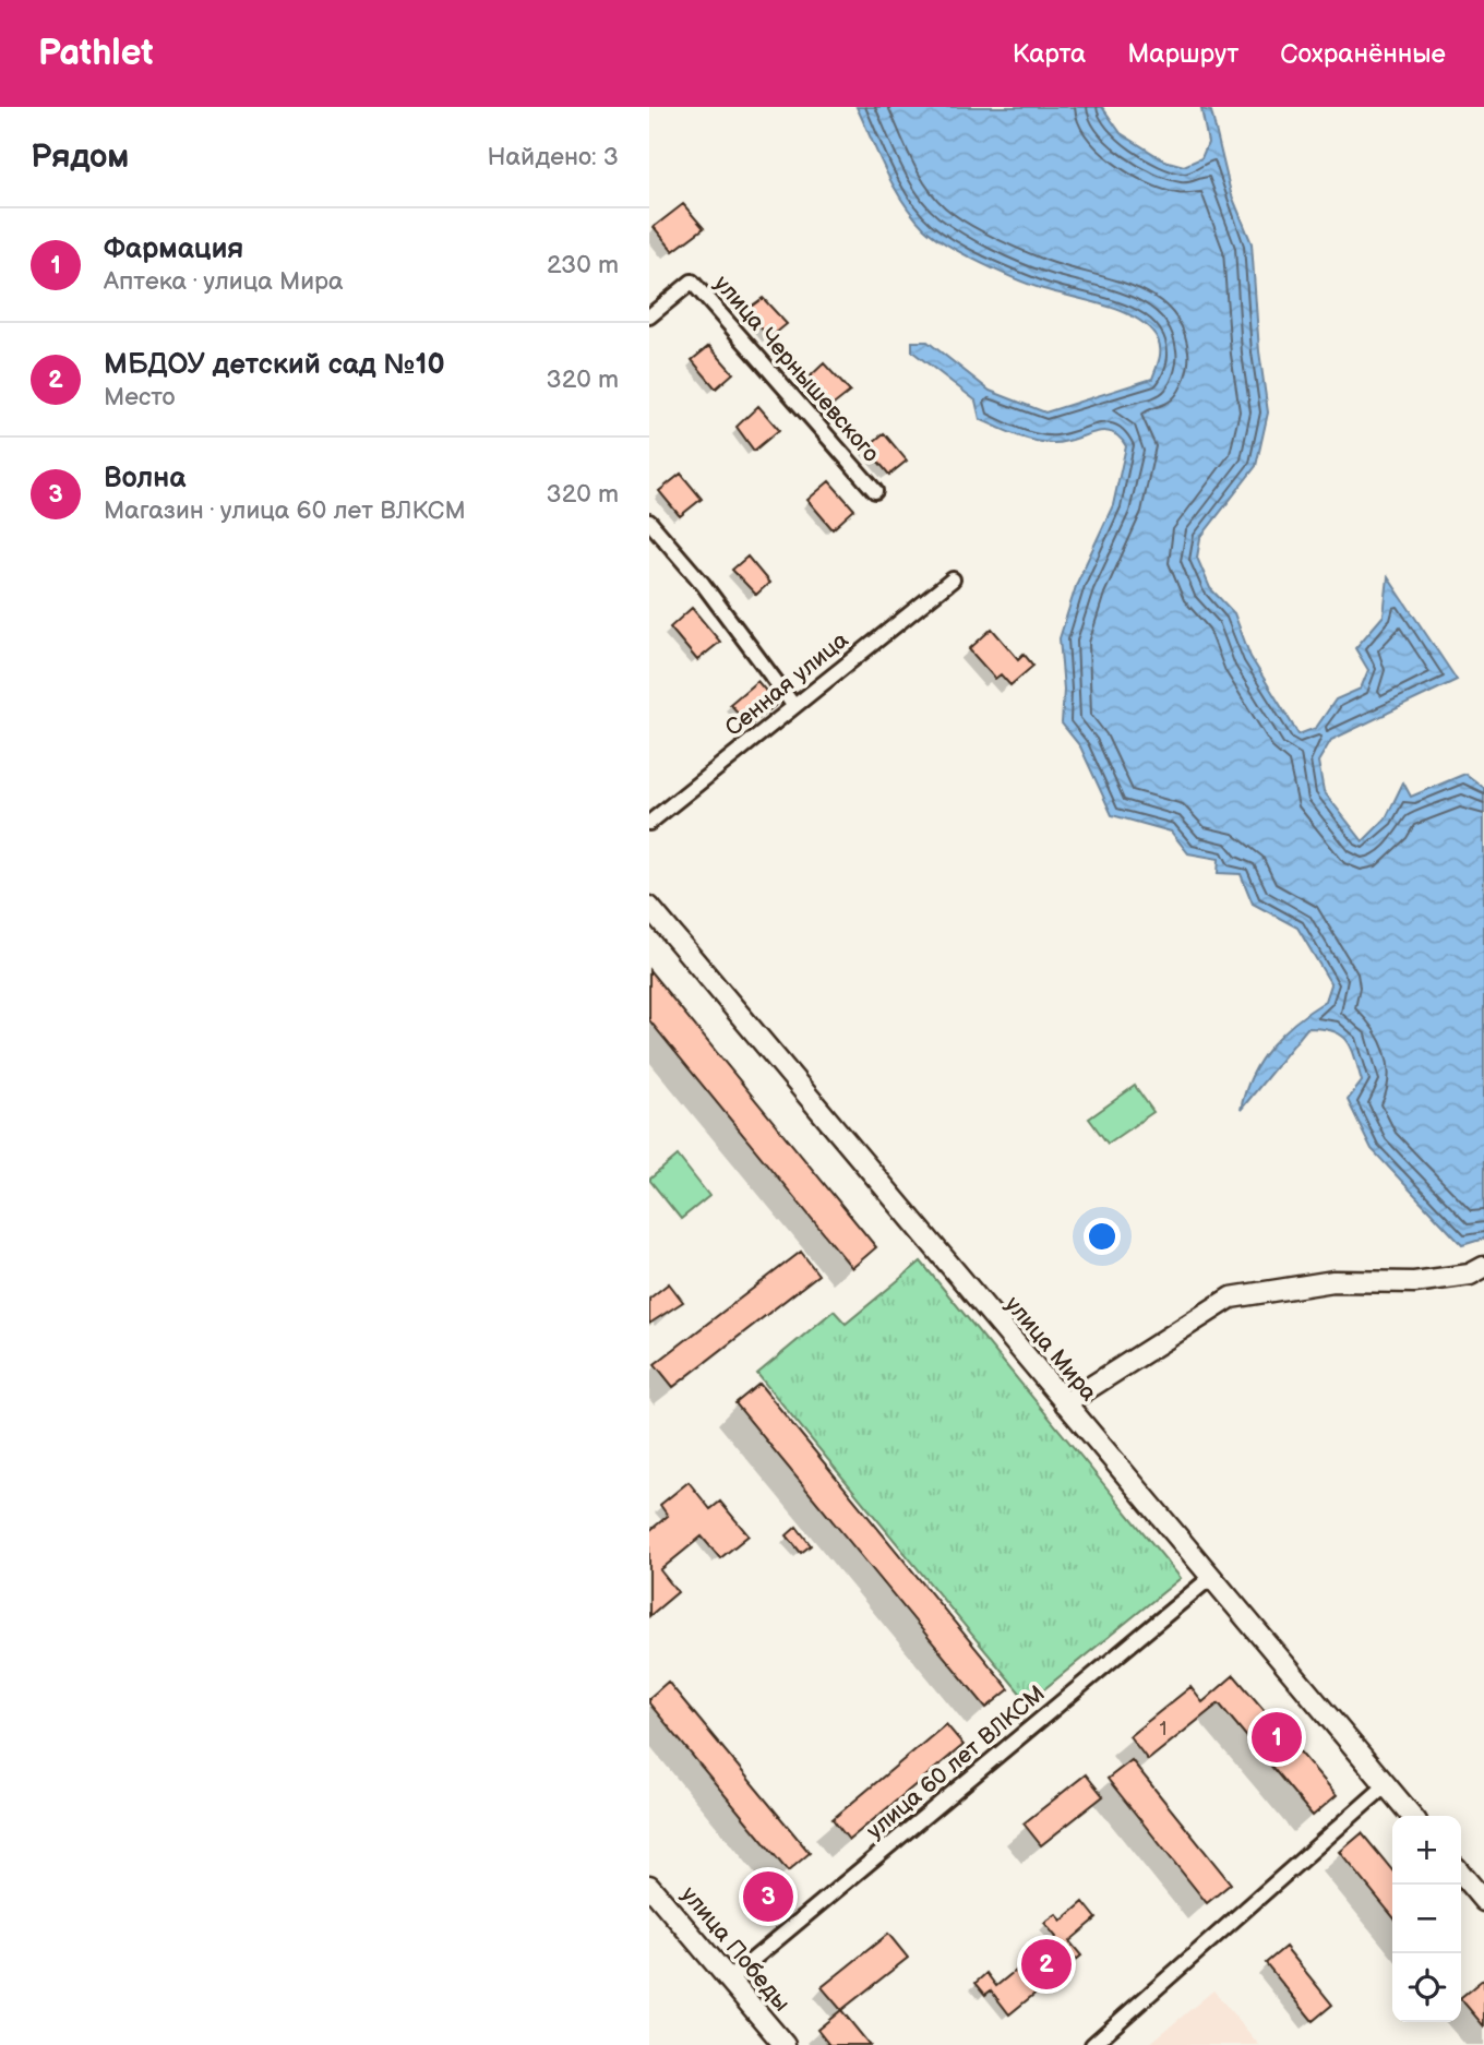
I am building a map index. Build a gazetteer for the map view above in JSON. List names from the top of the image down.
{
  "streets": {
    "street": [
      "улица Чернышевского",
      "Сенная улица",
      "улица Мира",
      "улица 60 лет ВЛКСМ",
      "улица Победы"
    ]
  },
  "crossings": [
    ["улица Мира", "улица 60 лет ВЛКСМ"],
    ["улица 60 лет ВЛКСМ", "улица Победы"]
  ],
  "house_numbers": ["1"],
  "page": {
    "header": "Pathlet",
    "nav": ["Карта", "Маршрут", "Сохранённые"],
    "heading": ["Рядом", "Найдено: 3"],
    "list": [
      {
        "mark": "1",
        "name": "Фармация",
        "note": "Аптека · улица Мира",
        "value": "230 m"
      },
      {
        "mark": "2",
        "name": "МБДОУ детский сад №10",
        "note": "Место",
        "value": "320 m"
      },
      {
        "mark": "3",
        "name": "Волна",
        "note": "Магазин · улица 60 лет ВЛКСМ",
        "value": "320 m"
      }
    ],
    "pins": ["1", "3", "2"],
    "map_buttons": ["+", "−"]
  }
}
